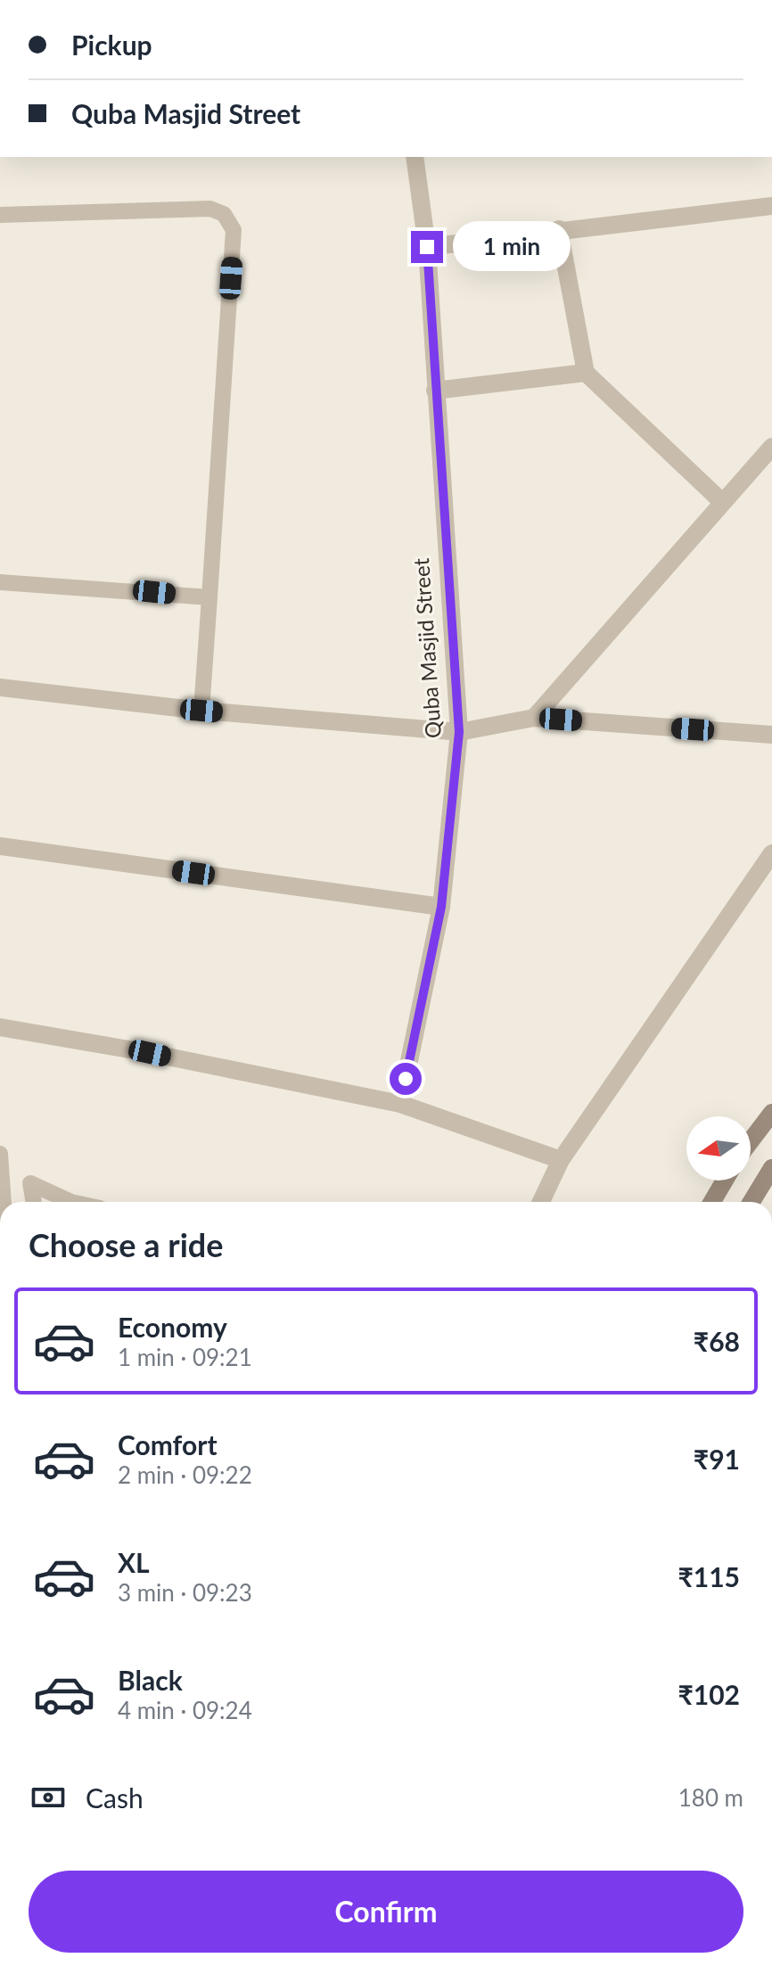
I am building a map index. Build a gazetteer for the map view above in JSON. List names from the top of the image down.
{
  "streets": {
    "street": ["Quba Masjid Street"]
  },
  "north": "left",
  "page": {
    "banner": ["Pickup", "Quba Masjid Street"],
    "bubble": "1 min",
    "heading": "Choose a ride",
    "list": [
      {
        "name": "Economy",
        "note": "1 min · 09:21",
        "value": "₹68"
      },
      {
        "name": "Comfort",
        "note": "2 min · 09:22",
        "value": "₹91"
      },
      {
        "name": "XL",
        "note": "3 min · 09:23",
        "value": "₹115"
      },
      {
        "name": "Black",
        "note": "4 min · 09:24",
        "value": "₹102"
      }
    ],
    "pay": ["Cash", "180 m"],
    "buttons": "Confirm"
  }
}
